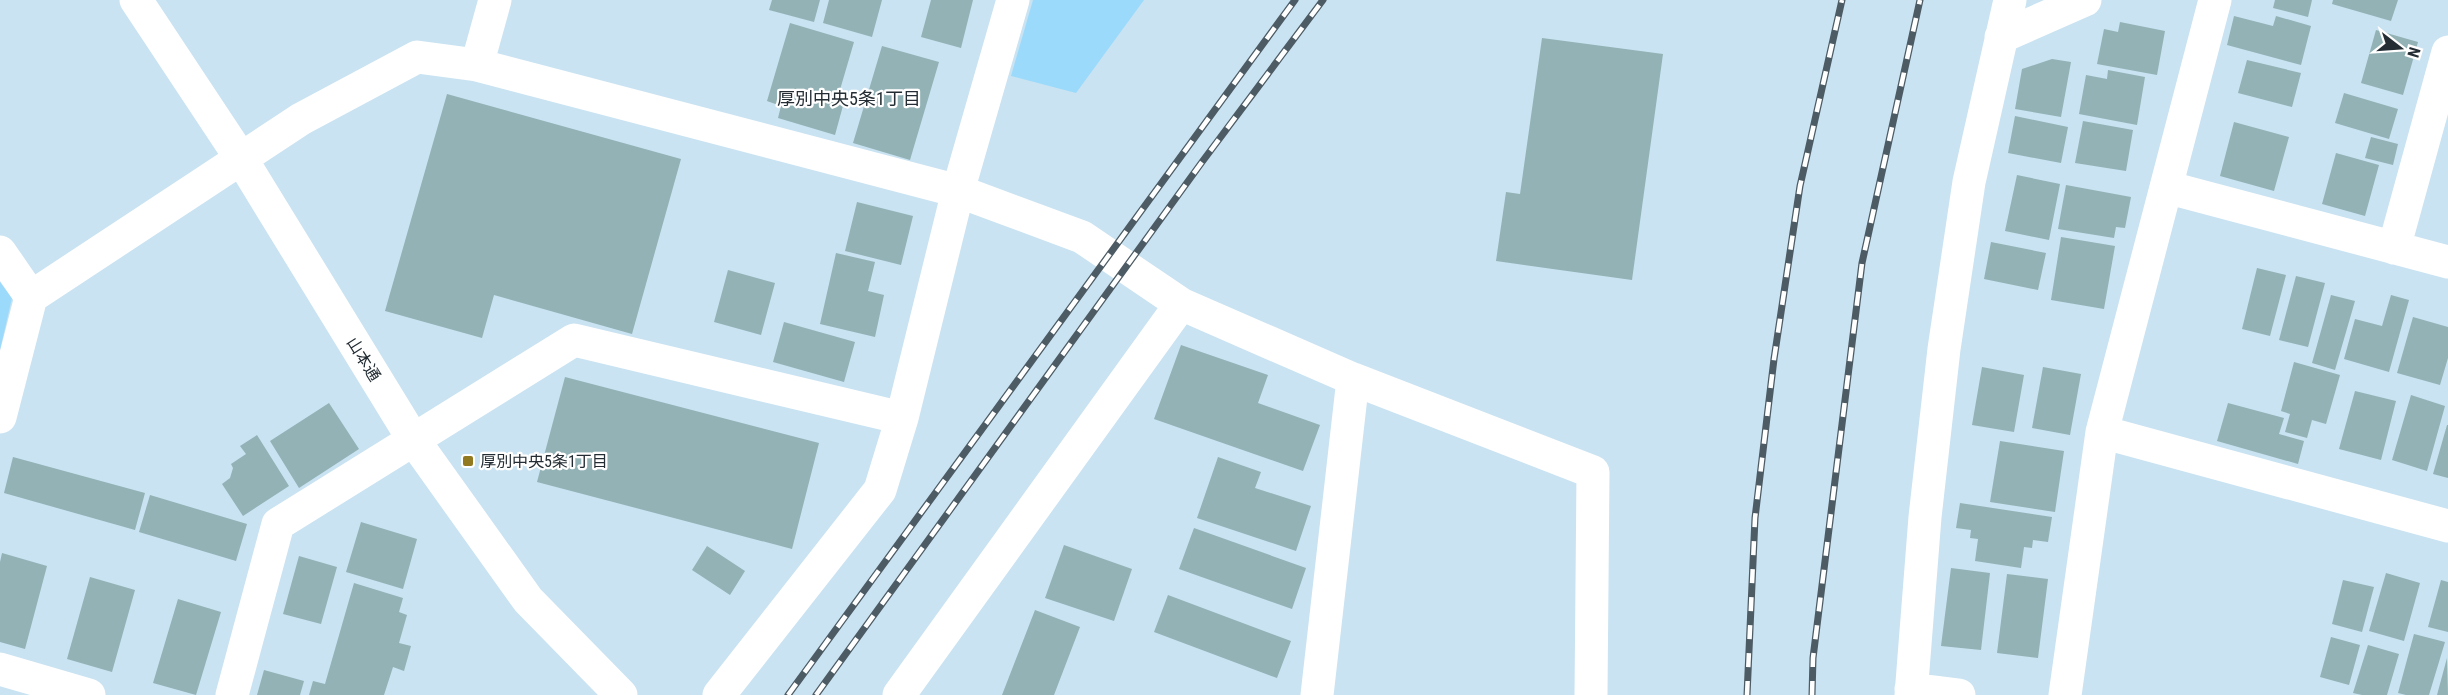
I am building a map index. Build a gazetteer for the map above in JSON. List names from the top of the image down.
{
  "streets": {
    "street": ["山本通"]
  },
  "districts": ["厚別中央5条1丁目"],
  "places": {
    "transit": ["厚別中央5条1丁目"]
  },
  "north": "right"
}
